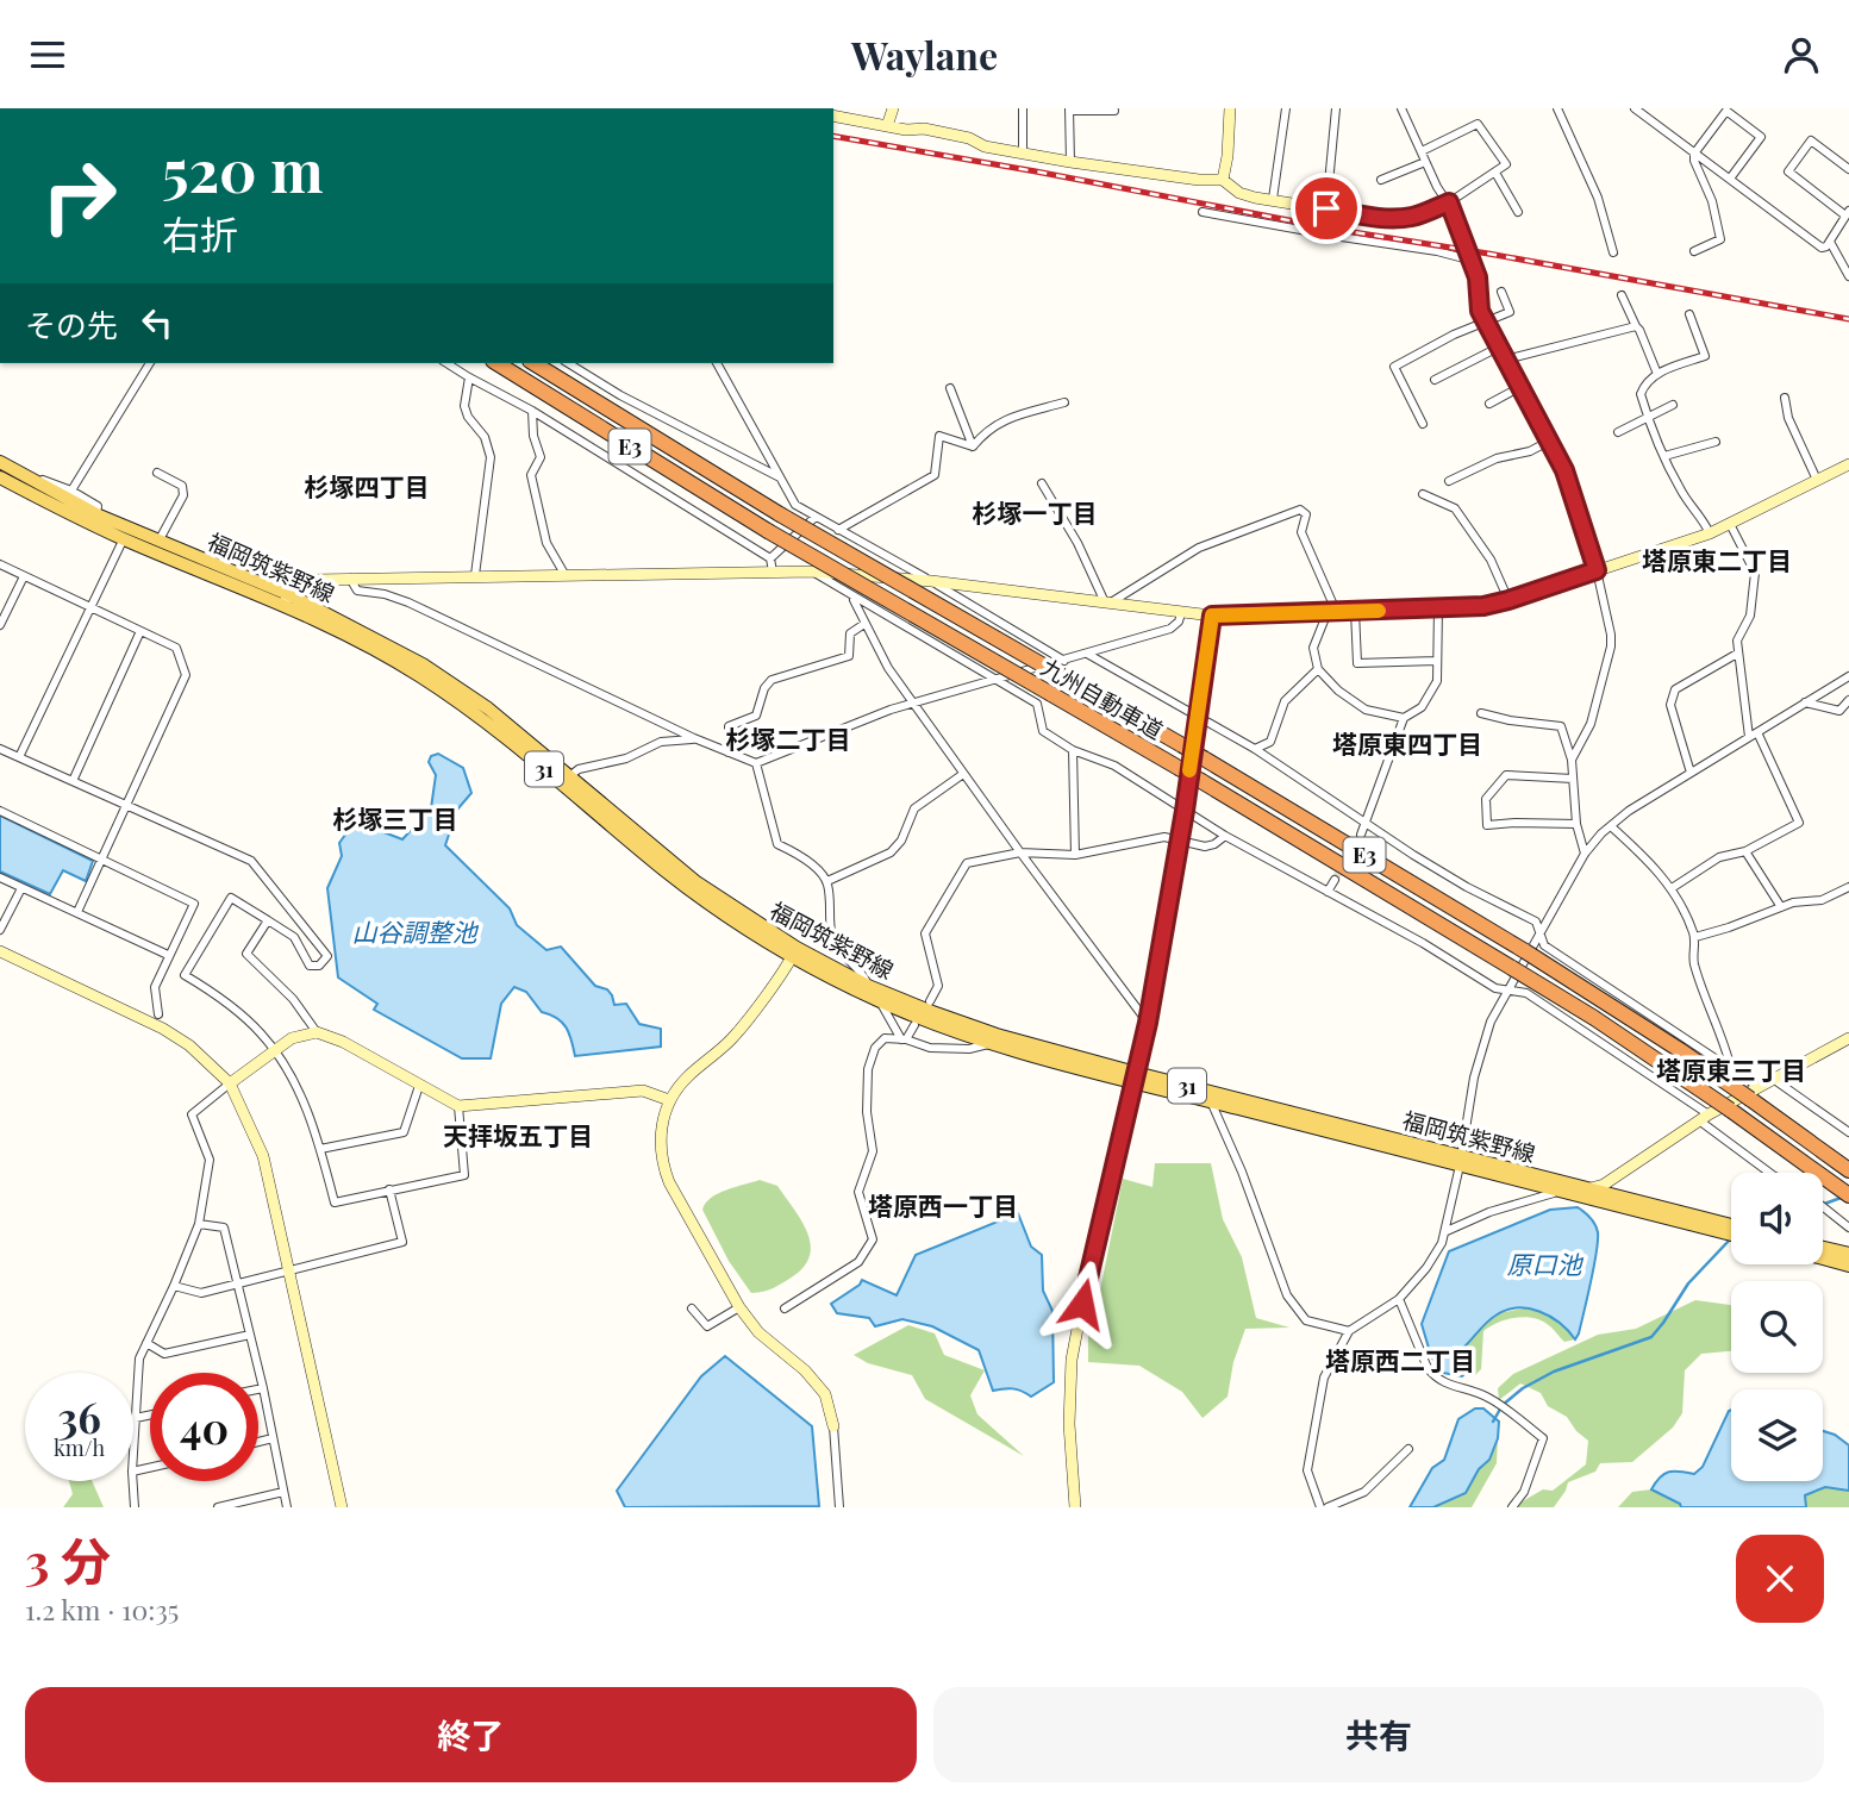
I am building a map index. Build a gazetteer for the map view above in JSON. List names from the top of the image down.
{
  "streets": {
    "highway": ["E3", "九州自動車道"],
    "main road": ["福岡筑紫野線", "31"]
  },
  "districts": [
    "杉塚四丁目",
    "杉塚一丁目",
    "塔原東二丁目",
    "杉塚二丁目",
    "塔原東四丁目",
    "杉塚三丁目",
    "塔原東三丁目",
    "天拝坂五丁目",
    "塔原西一丁目",
    "塔原西二丁目"
  ],
  "water": ["山谷調整池", "原口池"],
  "page": {
    "header": "Waylane",
    "turn": ["520 m", "右折"],
    "then": "その先",
    "speed": "36 km/h",
    "limit": "40",
    "heading": ["3 分", "1.2 km · 10:35"],
    "buttons": ["終了", "共有"]
  }
}
